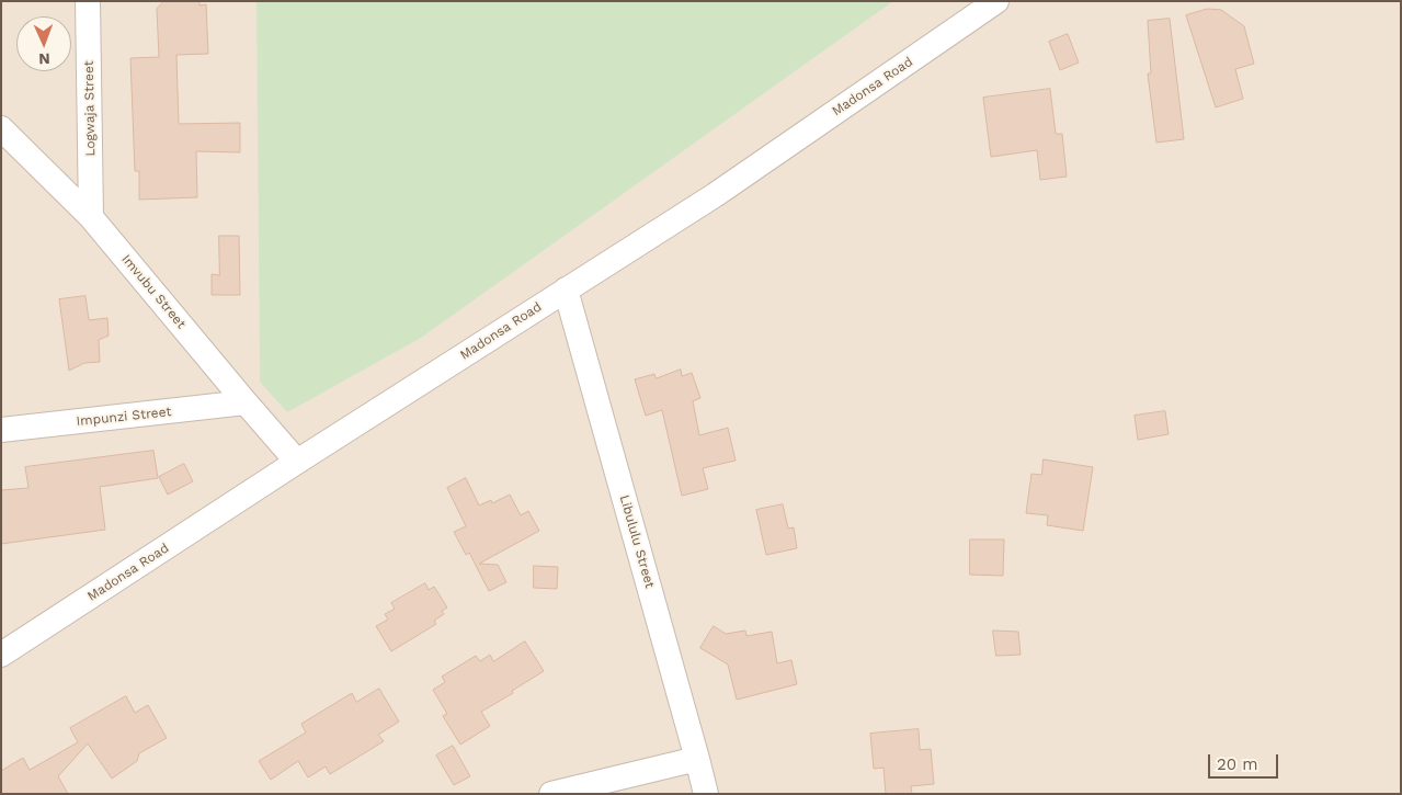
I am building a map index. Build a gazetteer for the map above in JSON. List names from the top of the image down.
{
  "streets": {
    "street": [
      "Madonsa Road",
      "Logwaja Street",
      "Imvubu Street",
      "Impunzi Street",
      "Libululu Street"
    ]
  },
  "crossings": [
    ["Madonsa Road", "Imvubu Street"],
    ["Madonsa Road", "Libululu Street"],
    ["Logwaja Street", "Imvubu Street"],
    ["Imvubu Street", "Impunzi Street"]
  ],
  "scale_bar": "20 m",
  "north": "bottom"
}
